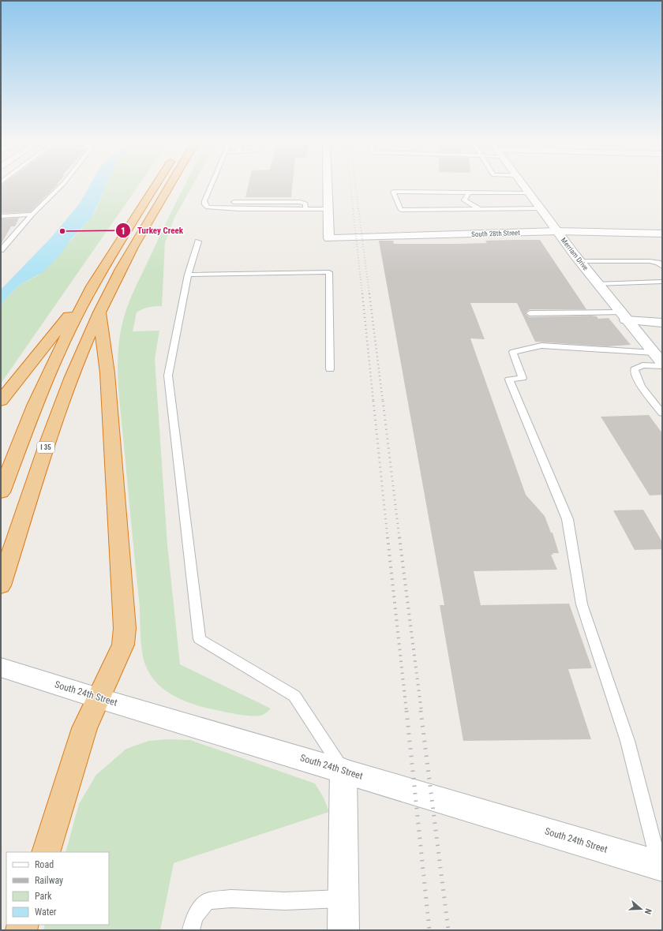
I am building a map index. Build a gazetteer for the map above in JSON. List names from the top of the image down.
{
  "streets": {
    "highway": ["I 35"],
    "street": ["South 28th Street", "Merriam Drive", "South 24th Street"]
  },
  "crossings": [
    ["South 28th Street", "Merriam Drive"]
  ],
  "places": ["Turkey Creek"],
  "legend": [
    "Road",
    "Railway",
    "Park",
    "Water"
  ],
  "north": "right"
}
